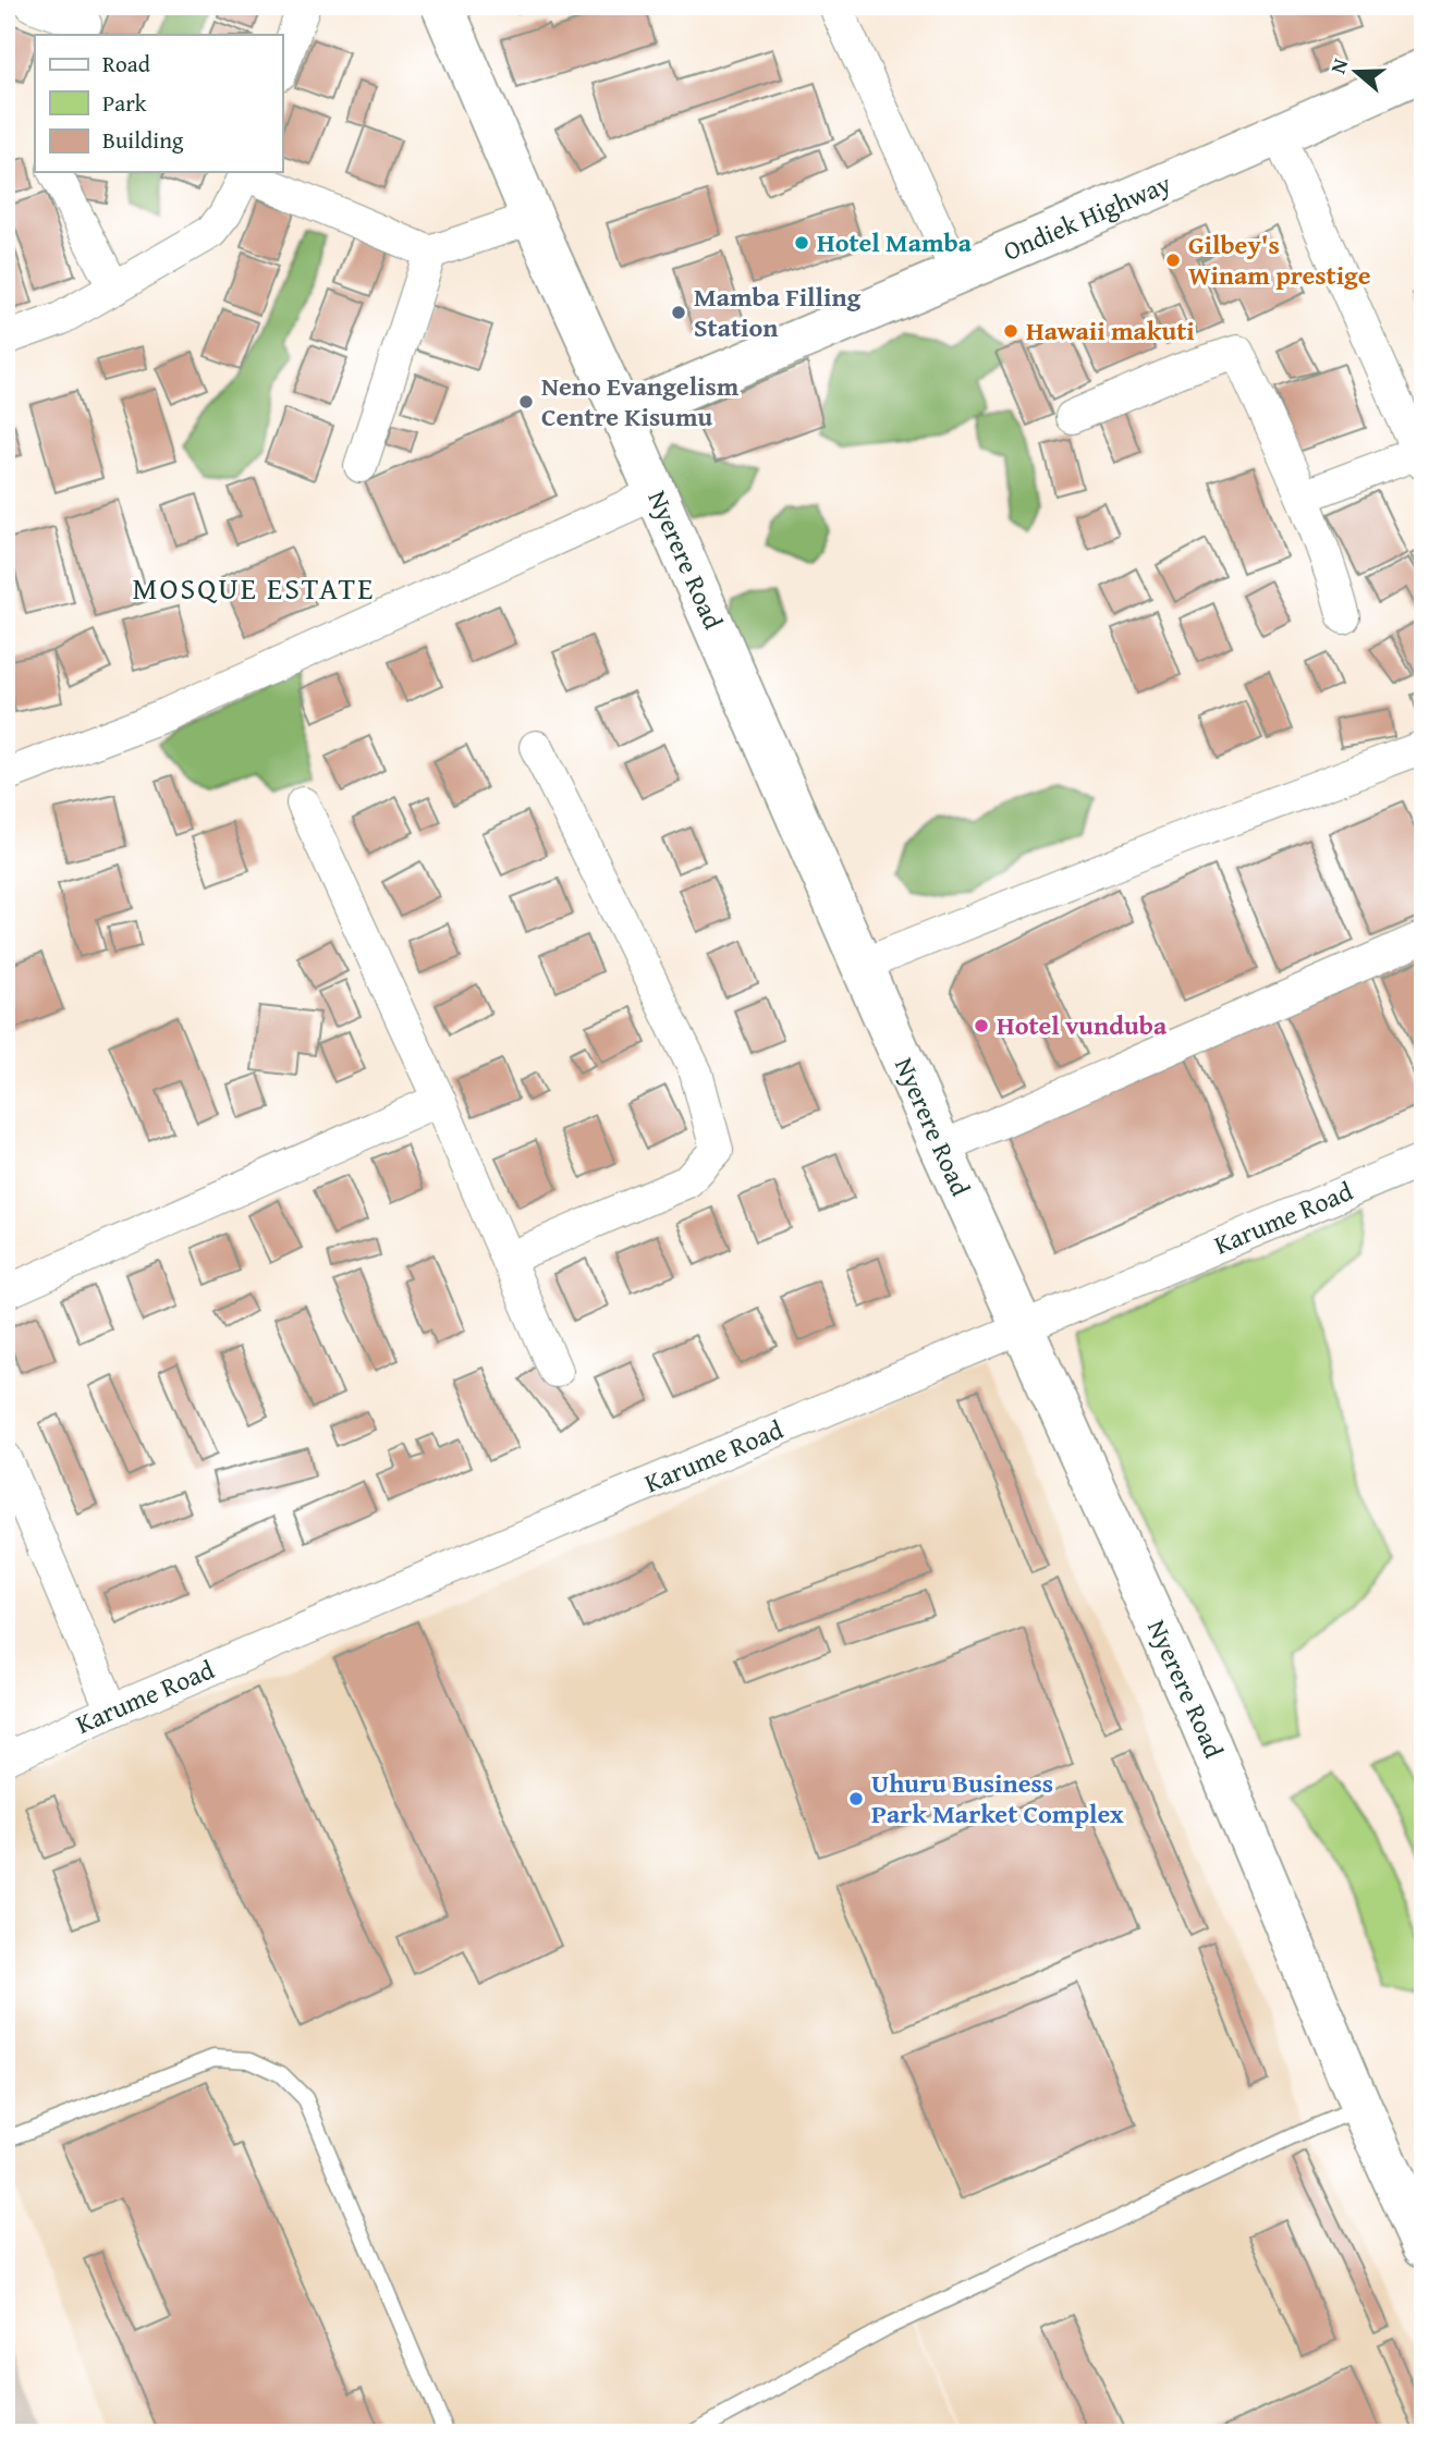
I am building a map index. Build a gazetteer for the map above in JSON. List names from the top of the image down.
{
  "streets": {
    "main road": ["Ondiek Highway", "Nyerere Road"],
    "street": ["Karume Road"]
  },
  "crossings": [
    ["Ondiek Highway", "Nyerere Road"],
    ["Nyerere Road", "Karume Road"]
  ],
  "districts": ["MOSQUE ESTATE"],
  "places": [
    "Hotel Mamba",
    "Gilbey's Winam prestige",
    "Mamba Filling Station",
    "Hawaii makuti",
    "Neno Evangelism Centre Kisumu",
    "Hotel vunduba",
    "Uhuru Business Park Market Complex"
  ],
  "legend": ["Road", "Park", "Building"],
  "north": "left"
}
